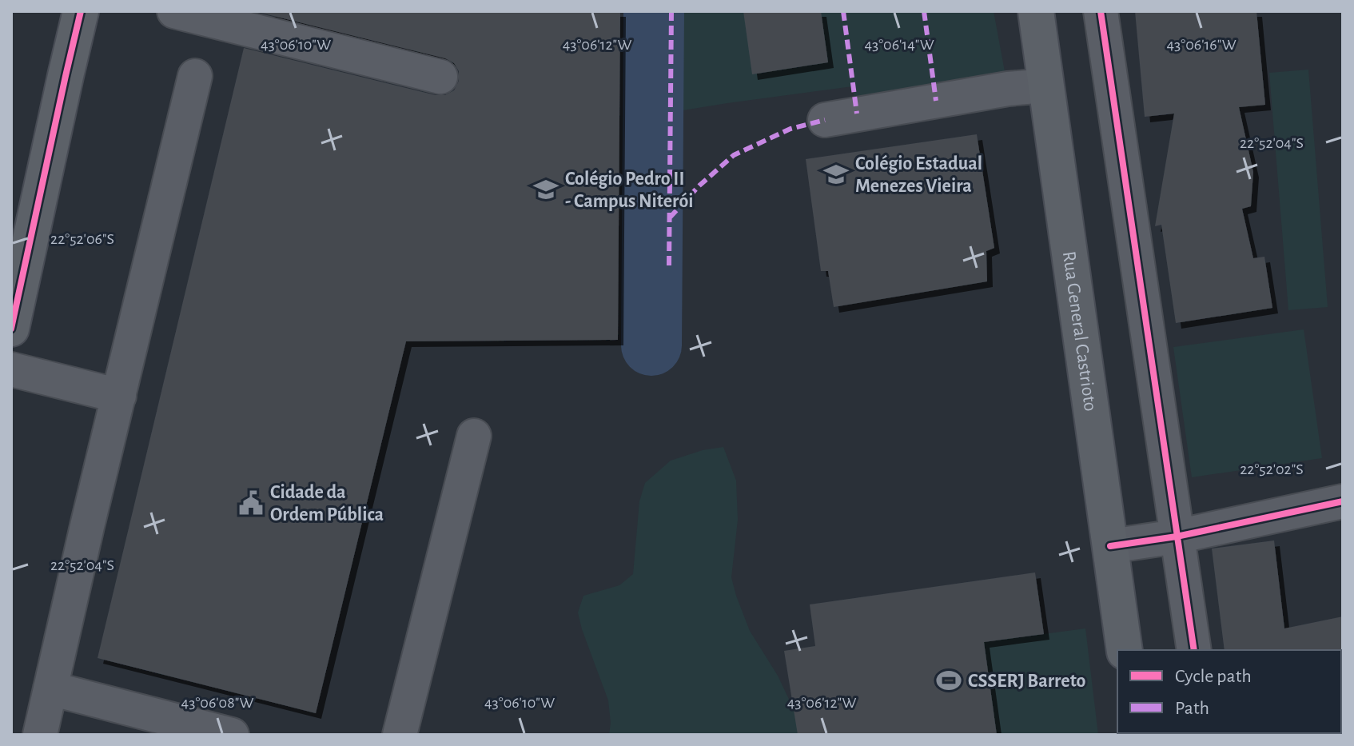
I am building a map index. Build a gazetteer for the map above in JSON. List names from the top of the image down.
{
  "streets": {
    "main road": ["Rua General Castrioto"]
  },
  "places": {
    "school or university": ["Colégio Estadual Menezes Vieira", "Colégio Pedro II - Campus Niterói"],
    "public building": ["Cidade da Ordem Pública"],
    "sports": ["CSSERJ Barreto"]
  },
  "legend": ["Cycle path", "Path"],
  "coordinates": [
    "43°06'10\"W",
    "43°06'12\"W",
    "43°06'14\"W",
    "43°06'16\"W",
    "22°52'04\"S",
    "22°52'06\"S",
    "22°52'02\"S",
    "43°06'08\"W"
  ]
}
